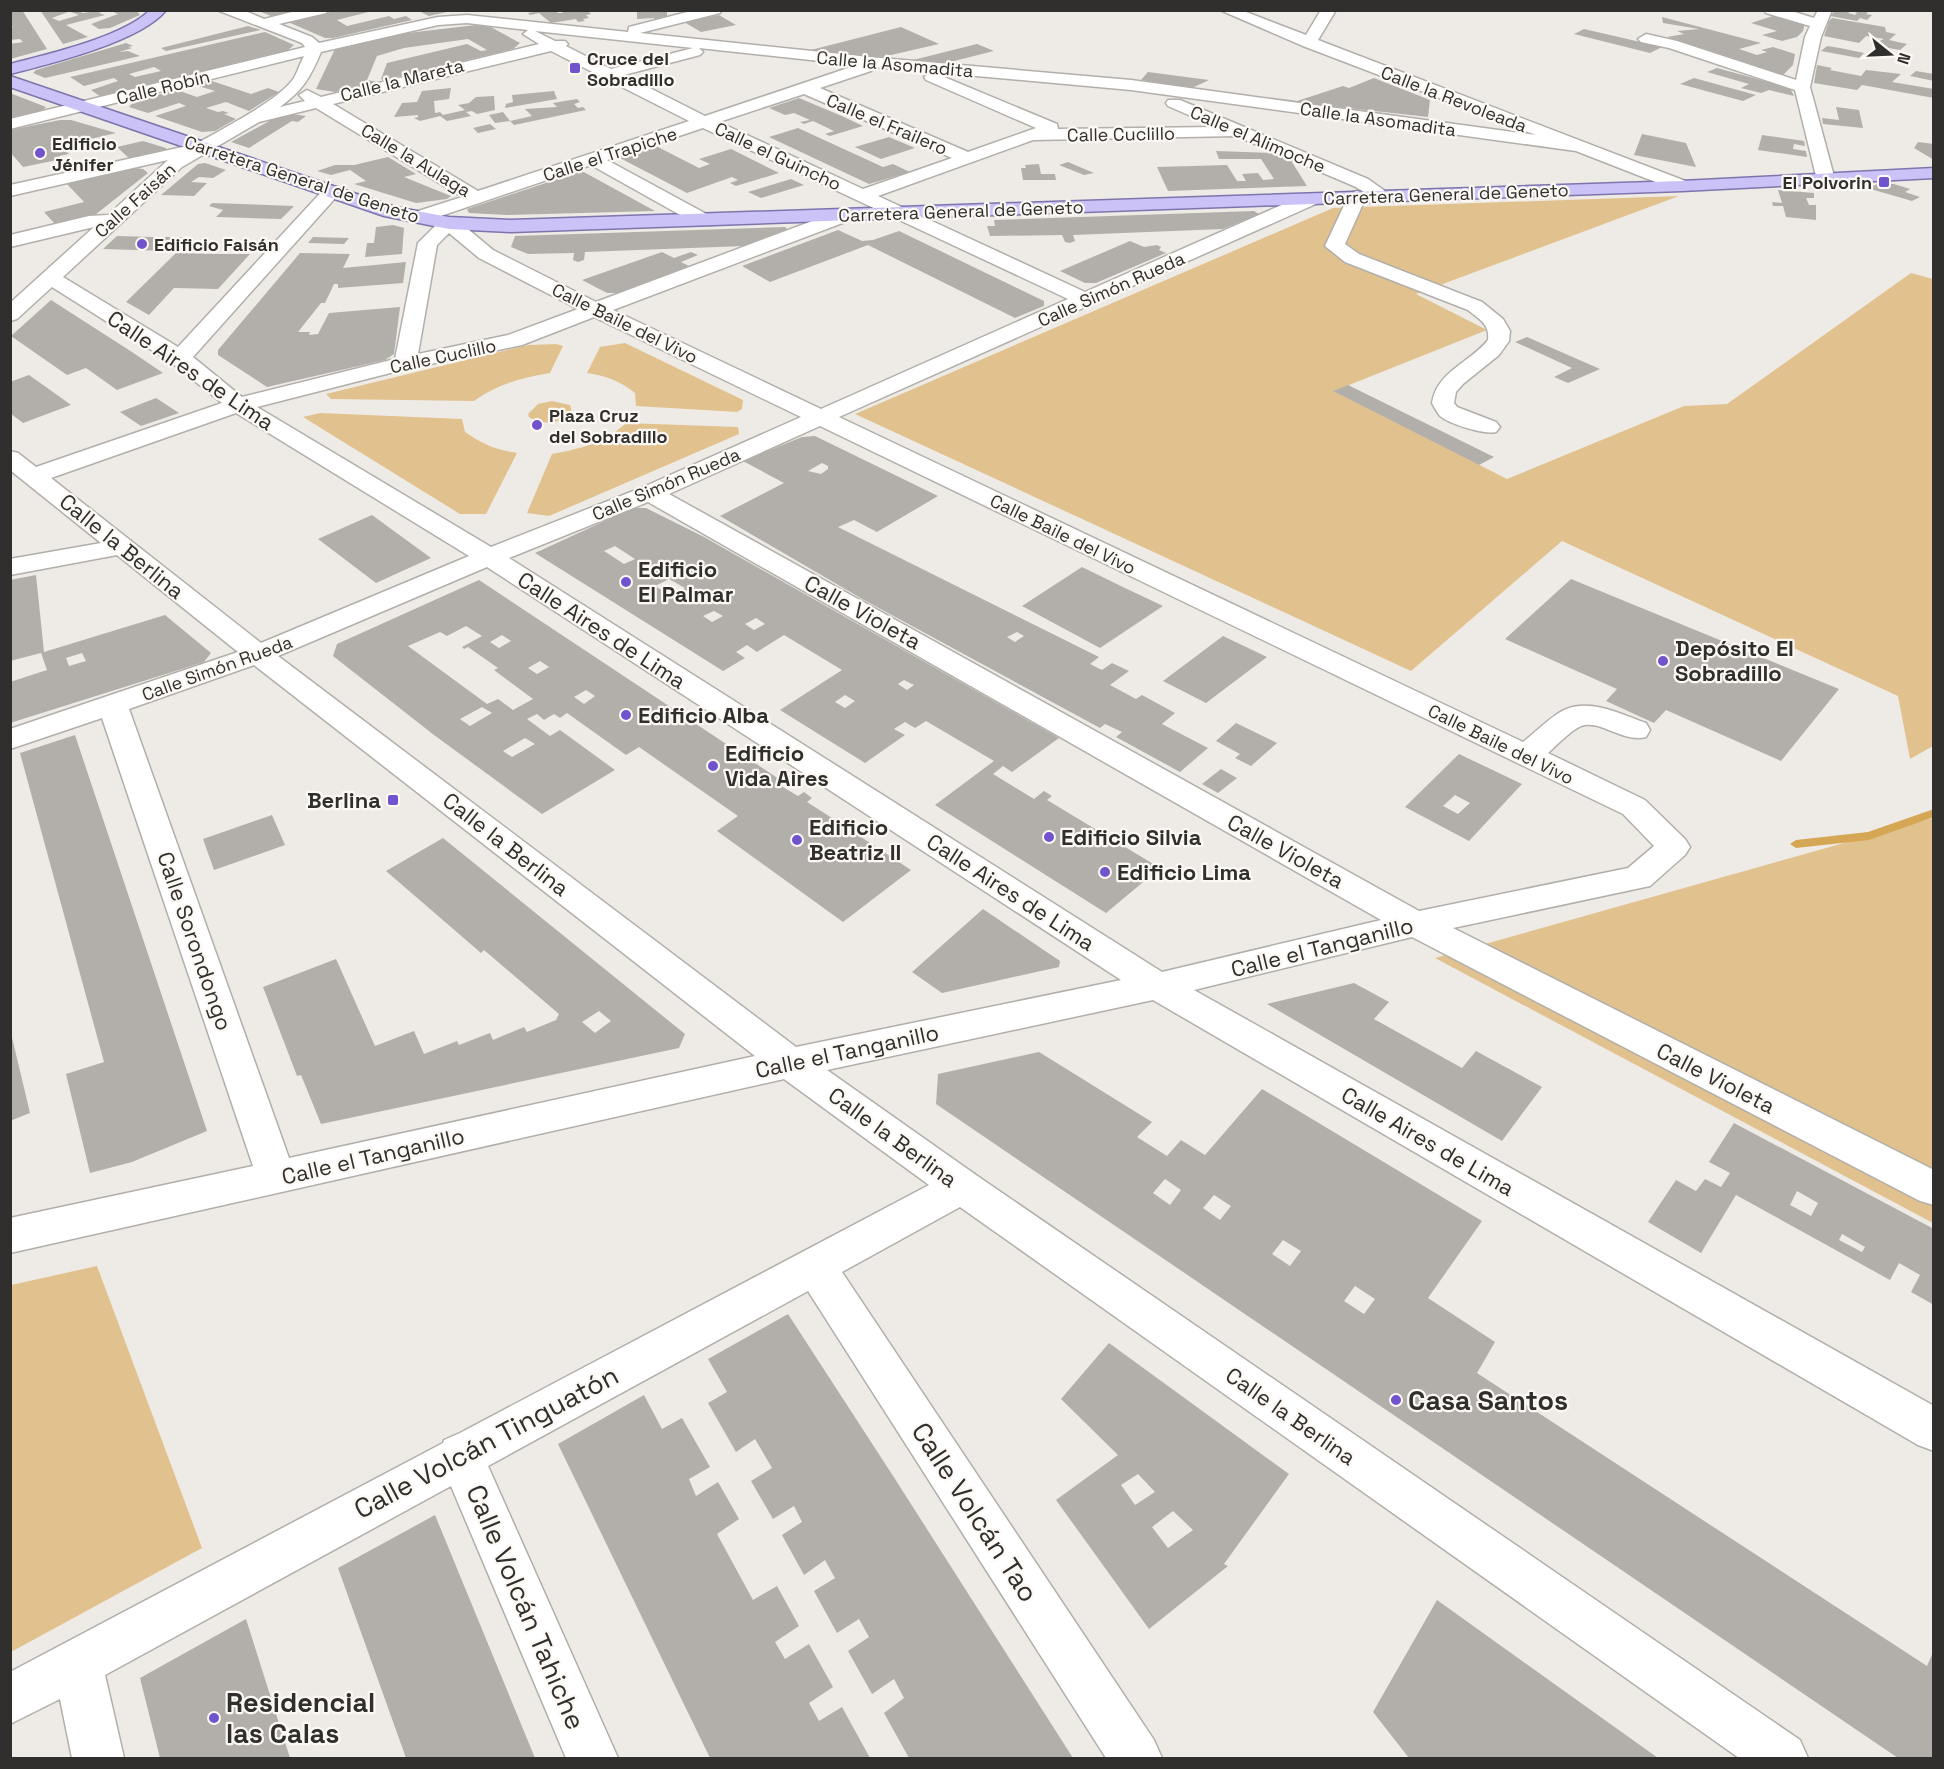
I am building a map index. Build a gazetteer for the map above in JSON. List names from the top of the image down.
{
  "streets": {
    "main road": ["Carretera General de Geneto"],
    "street": [
      "Calle la Asomadita",
      "Calle la Mareta",
      "Calle Robín",
      "Calle la Revoleada",
      "Calle el Frailero",
      "Calle Cuclillo",
      "Calle el Alimoche",
      "Calle el Trapiche",
      "Calle el Guincho",
      "Calle la Aulaga",
      "Calle Faisán",
      "Calle Simón Rueda",
      "Calle Baile del Vivo",
      "Calle Aires de Lima",
      "Calle la Berlina",
      "Calle Violeta",
      "Calle Sorondongo",
      "Calle el Tanganillo",
      "Calle Volcán Tinguatón",
      "Calle Volcán Tao",
      "Calle Volcán Tahiche"
    ]
  },
  "crossings": [
    ["Calle la Asomadita", "Calle la Mareta"],
    ["Calle la Asomadita", "Calle Robín"],
    ["Calle la Asomadita", "Calle la Revoleada"],
    ["Calle la Asomadita", "Calle Cuclillo"],
    ["Calle la Asomadita", "Calle el Alimoche"],
    ["Calle la Asomadita", "Calle el Trapiche"],
    ["Calle la Asomadita", "Calle el Guincho"],
    ["Calle la Asomadita", "Calle Faisán"],
    ["Calle la Mareta", "Calle el Guincho"],
    ["Calle la Mareta", "Calle la Aulaga"],
    ["Calle la Mareta", "Calle Faisán"],
    ["Calle Robín", "Carretera General de Geneto"],
    ["Calle Robín", "Calle Faisán"],
    ["Calle la Revoleada", "Carretera General de Geneto"],
    ["Calle el Frailero", "Calle Cuclillo"],
    ["Calle el Frailero", "Calle el Trapiche"],
    ["Calle Cuclillo", "Calle el Alimoche"],
    ["Calle Cuclillo", "Calle el Guincho"],
    ["Calle Cuclillo", "Carretera General de Geneto"],
    ["Calle Cuclillo", "Calle Baile del Vivo"],
    ["Calle Cuclillo", "Calle Aires de Lima"],
    ["Calle Cuclillo", "Calle la Berlina"],
    ["Calle el Alimoche", "Carretera General de Geneto"],
    ["Calle el Trapiche", "Calle el Guincho"],
    ["Calle el Trapiche", "Calle la Aulaga"],
    ["Calle el Trapiche", "Carretera General de Geneto"],
    ["Calle el Guincho", "Carretera General de Geneto"],
    ["Calle el Guincho", "Calle Simón Rueda"],
    ["Calle la Aulaga", "Calle Faisán"],
    ["Carretera General de Geneto", "Calle Faisán"],
    ["Carretera General de Geneto", "Calle Simón Rueda"],
    ["Carretera General de Geneto", "Calle Baile del Vivo"],
    ["Calle Faisán", "Calle Aires de Lima"],
    ["Calle Simón Rueda", "Calle Baile del Vivo"],
    ["Calle Simón Rueda", "Calle Aires de Lima"],
    ["Calle Simón Rueda", "Calle la Berlina"],
    ["Calle Simón Rueda", "Calle Violeta"],
    ["Calle Simón Rueda", "Calle Sorondongo"],
    ["Calle Baile del Vivo", "Calle el Tanganillo"],
    ["Calle Aires de Lima", "Calle el Tanganillo"],
    ["Calle la Berlina", "Calle el Tanganillo"],
    ["Calle la Berlina", "Calle Volcán Tinguatón"],
    ["Calle Violeta", "Calle el Tanganillo"],
    ["Calle Sorondongo", "Calle el Tanganillo"],
    ["Calle Volcán Tinguatón", "Calle Volcán Tao"],
    ["Calle Volcán Tinguatón", "Calle Volcán Tahiche"]
  ],
  "places": {
    "transit": ["Cruce del Sobradillo", "El Polvorin", "Berlina"],
    "other": [
      "Edificio Jénifer",
      "Edificio Faisán",
      "Plaza Cruz del Sobradillo",
      "Edificio El Palmar",
      "Depósito El Sobradillo",
      "Edificio Alba",
      "Edificio Vida Aires",
      "Edificio Silvia",
      "Edificio Beatriz II",
      "Edificio Lima",
      "Casa Santos",
      "Residencial las Calas"
    ]
  },
  "north": "right"
}
